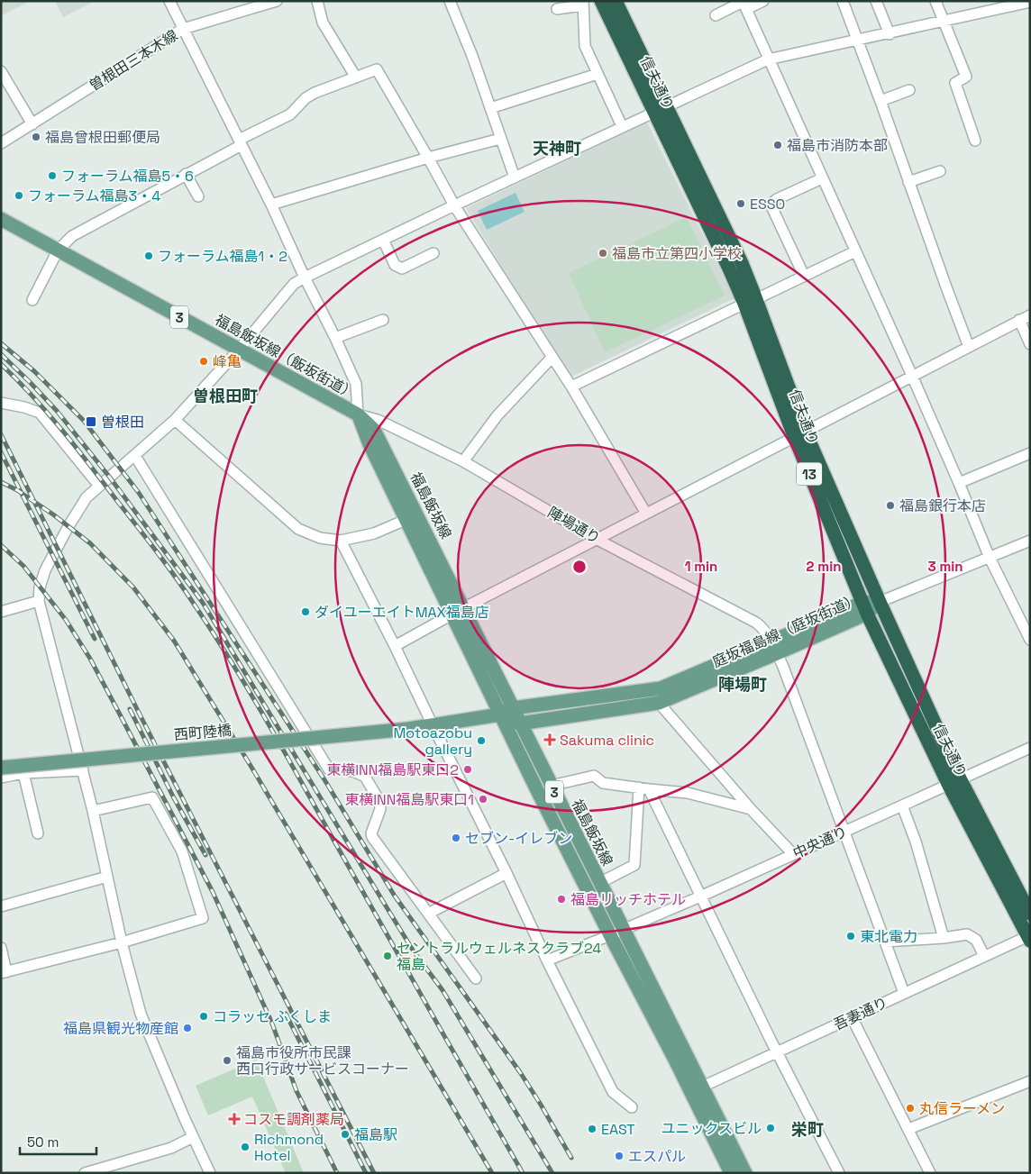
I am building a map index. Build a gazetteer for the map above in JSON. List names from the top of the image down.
{
  "streets": {
    "highway": ["信夫通り", "13"],
    "main road": [
      "3",
      "福島飯坂線（飯坂街道）",
      "福島飯坂線",
      "庭坂福島線（庭坂街道）",
      "西町陸橋"
    ],
    "street": [
      "曽根田三本木線",
      "陣場通り",
      "中央通り",
      "吾妻通り"
    ]
  },
  "crossings": [
    ["信夫通り", "庭坂福島線（庭坂街道）"],
    ["信夫通り", "中央通り"],
    ["信夫通り", "吾妻通り"],
    ["福島飯坂線（飯坂街道）", "福島飯坂線"],
    ["福島飯坂線（飯坂街道）", "陣場通り"],
    ["福島飯坂線（飯坂街道）", "庭坂福島線（庭坂街道）"],
    ["福島飯坂線", "庭坂福島線（庭坂街道）"],
    ["福島飯坂線", "中央通り"],
    ["福島飯坂線", "吾妻通り"],
    ["陣場通り", "庭坂福島線（庭坂街道）"],
    ["陣場通り", "中央通り"],
    ["陣場通り", "吾妻通り"],
    ["庭坂福島線（庭坂街道）", "西町陸橋"]
  ],
  "districts": [
    "天神町",
    "曽根田町",
    "陣場町",
    "栄町"
  ],
  "places": {
    "other": [
      "福島曾根田郵便局",
      "福島市消防本部",
      "フォーラム福島5・6",
      "フォーラム福島3・4",
      "ESSO",
      "福島市立第四小学校",
      "フォーラム福島1・2",
      "峰亀",
      "福島銀行本店",
      "ダイユーエイトMAX福島店",
      "Motoazobu gallery",
      "東横INN福島駅東口2",
      "東横INN福島駅東口1",
      "セブン-イレブン",
      "福島リッチホテル",
      "東北電力",
      "セントラルウェルネスクラブ24 福島",
      "コラッセ ふくしま",
      "福島県観光物産館",
      "福島市役所市民課 西口行政サービスコーナー",
      "丸信ラーメン",
      "ユニックスビル",
      "EAST",
      "福島駅",
      "Richmond Hotel",
      "エスパル"
    ],
    "transit": ["曽根田"],
    "health": ["Sakuma clinic", "コスモ調剤薬局"]
  },
  "scale_bar": "50 m",
  "rings": ["1 min", "2 min", "3 min"]
}
